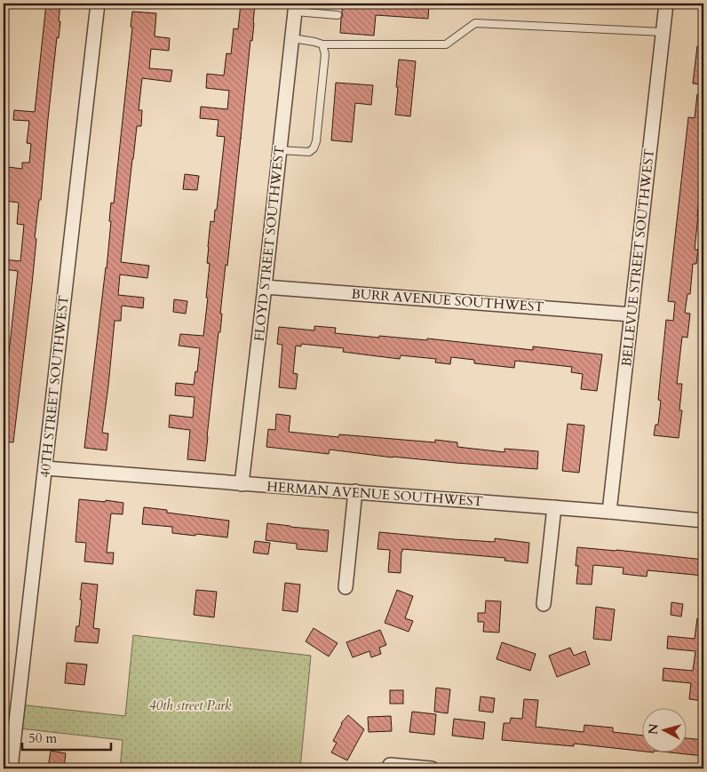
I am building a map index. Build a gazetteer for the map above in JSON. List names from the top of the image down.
{
  "streets": {
    "street": [
      "FLOYD STREET SOUTHWEST",
      "BELLEVUE STREET SOUTHWEST",
      "BURR AVENUE SOUTHWEST",
      "40TH STREET SOUTHWEST",
      "HERMAN AVENUE SOUTHWEST"
    ]
  },
  "crossings": [
    ["FLOYD STREET SOUTHWEST", "BURR AVENUE SOUTHWEST"],
    ["FLOYD STREET SOUTHWEST", "HERMAN AVENUE SOUTHWEST"],
    ["BELLEVUE STREET SOUTHWEST", "BURR AVENUE SOUTHWEST"],
    ["BELLEVUE STREET SOUTHWEST", "HERMAN AVENUE SOUTHWEST"],
    ["40TH STREET SOUTHWEST", "HERMAN AVENUE SOUTHWEST"]
  ],
  "parks": ["40th street Park"],
  "scale_bar": "50 m",
  "north": "left"
}
